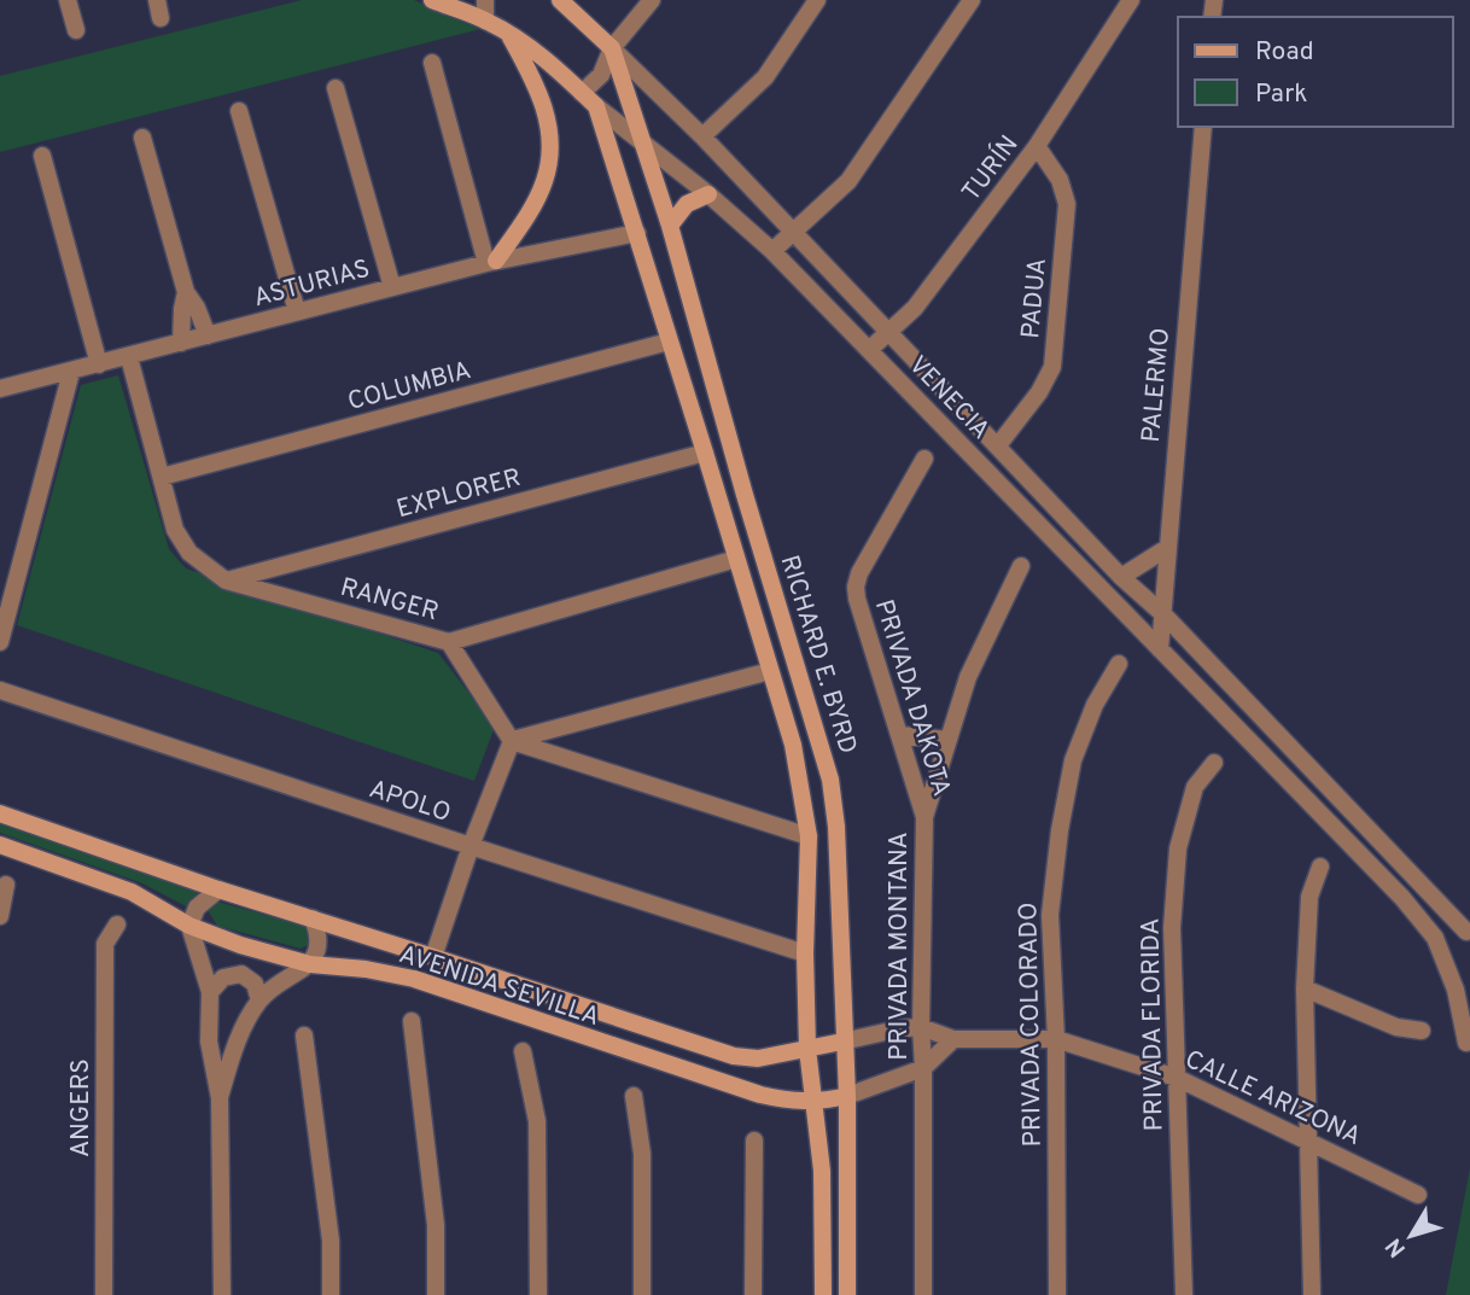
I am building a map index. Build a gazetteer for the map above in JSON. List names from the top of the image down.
{
  "streets": {
    "street": [
      "TURÍN",
      "ASTURIAS",
      "PADUA",
      "COLUMBIA",
      "PALERMO",
      "VENECIA",
      "EXPLORER",
      "RANGER",
      "RICHARD E. BYRD",
      "PRIVADA DAKOTA",
      "APOLO",
      "PRIVADA MONTANA",
      "AVENIDA SEVILLA",
      "PRIVADA COLORADO",
      "PRIVADA FLORIDA",
      "CALLE ARIZONA",
      "ANGERS"
    ]
  },
  "crossings": [
    ["TURÍN", "PADUA"],
    ["TURÍN", "VENECIA"],
    ["ASTURIAS", "RANGER"],
    ["ASTURIAS", "RICHARD E. BYRD"],
    ["PADUA", "VENECIA"],
    ["COLUMBIA", "RANGER"],
    ["COLUMBIA", "RICHARD E. BYRD"],
    ["PALERMO", "VENECIA"],
    ["VENECIA", "RICHARD E. BYRD"],
    ["EXPLORER", "RANGER"],
    ["EXPLORER", "RICHARD E. BYRD"],
    ["RICHARD E. BYRD", "APOLO"],
    ["RICHARD E. BYRD", "AVENIDA SEVILLA"],
    ["RICHARD E. BYRD", "CALLE ARIZONA"],
    ["PRIVADA DAKOTA", "PRIVADA MONTANA"],
    ["PRIVADA MONTANA", "CALLE ARIZONA"],
    ["AVENIDA SEVILLA", "CALLE ARIZONA"],
    ["PRIVADA COLORADO", "CALLE ARIZONA"],
    ["PRIVADA FLORIDA", "CALLE ARIZONA"]
  ],
  "legend": ["Road", "Park"],
  "north": "bottom left"
}
